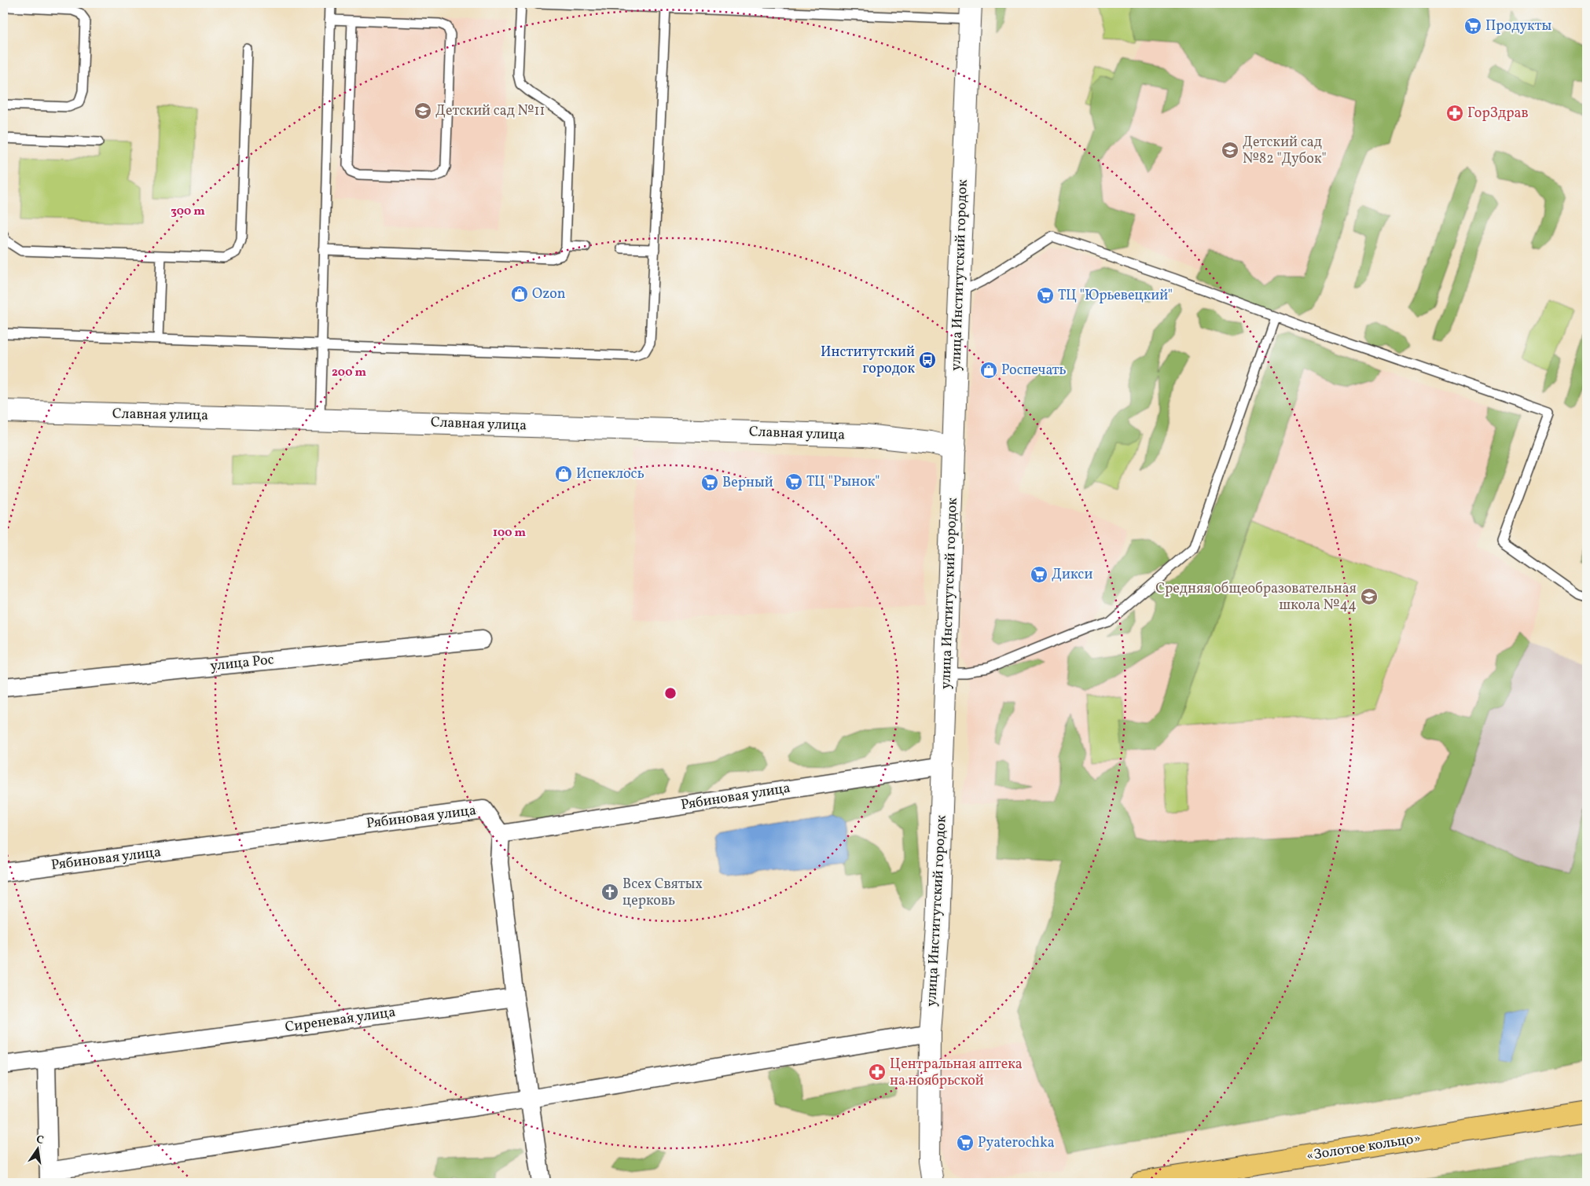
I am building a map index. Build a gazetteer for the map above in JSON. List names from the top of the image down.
{
  "streets": {
    "highway": ["«Золотое кольцо»"],
    "street": [
      "улица Институтский городок",
      "Славная улица",
      "улица Рос",
      "Рябиновая улица",
      "Сиреневая улица"
    ]
  },
  "crossings": [
    ["улица Институтский городок", "Славная улица"],
    ["улица Институтский городок", "Рябиновая улица"]
  ],
  "places": {
    "supermarket": [
      "Продукты",
      "ТЦ \"Юрьевецкий\"",
      "ТЦ \"Рынок\"",
      "Верный",
      "Дикси",
      "Pyaterochka"
    ],
    "school or university": ["Детский сад №11", "Детский сад №82 \"Дубок\"", "Средняя общеобразовательная школа №44"],
    "pharmacy": ["ГорЗдрав", "Центральная аптека на ноябрьской"],
    "shop": ["Ozon", "Роспечать", "Испеклось"],
    "bus stop": ["Институтский городок"],
    "church": ["Всех Святых церковь"]
  },
  "north": "top",
  "rings": ["300 m", "200 m", "100 m"]
}
